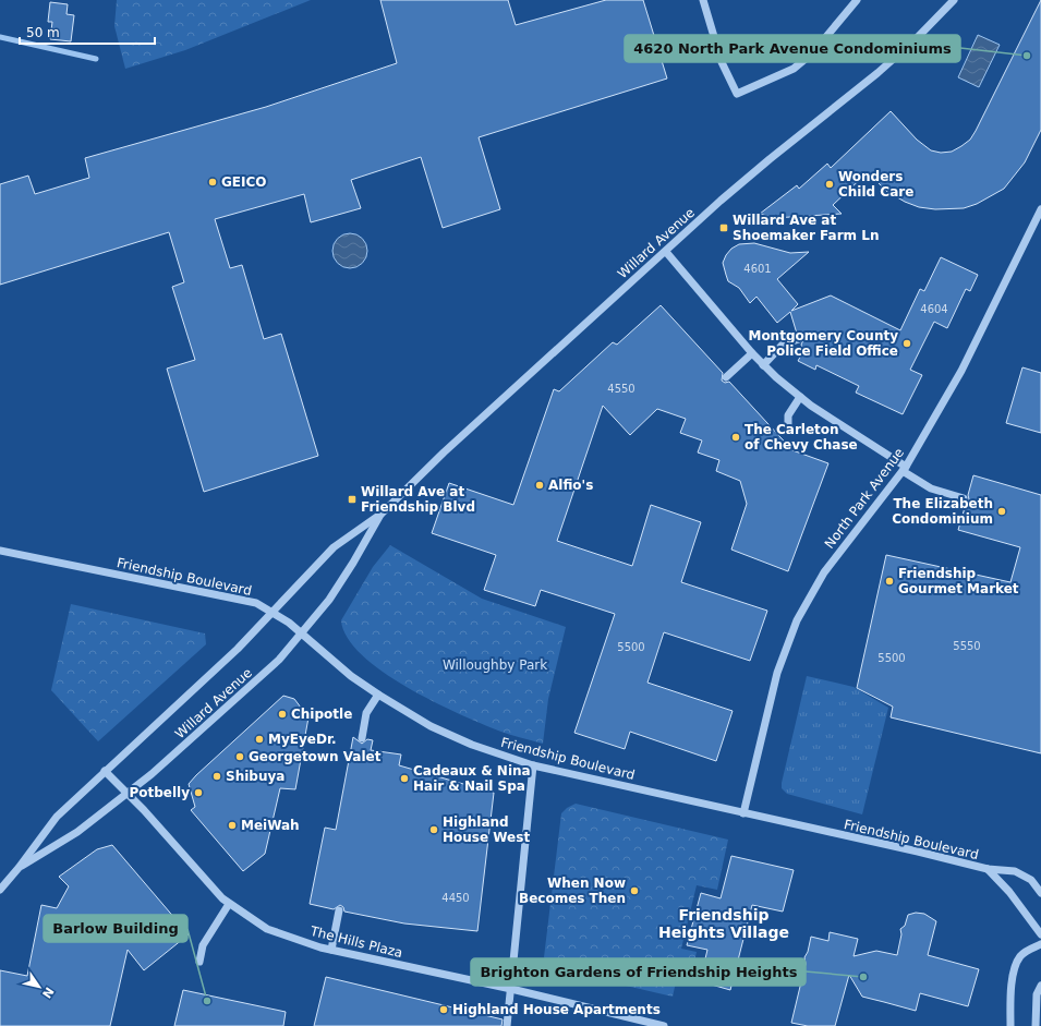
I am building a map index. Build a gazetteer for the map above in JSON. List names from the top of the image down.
{
  "streets": {
    "street": [
      "Willard Avenue",
      "North Park Avenue",
      "Friendship Boulevard",
      "The Hills Plaza"
    ]
  },
  "crossings": [
    ["Willard Avenue", "Friendship Boulevard"],
    ["Willard Avenue", "The Hills Plaza"],
    ["North Park Avenue", "Friendship Boulevard"]
  ],
  "districts": ["Friendship Heights Village"],
  "parks": ["Willoughby Park"],
  "places": {
    "other": [
      "4620 North Park Avenue Condominiums",
      "GEICO",
      "Wonders Child Care",
      "Montgomery County Police Field Office",
      "The Carleton of Chevy Chase",
      "Alfio's",
      "The Elizabeth Condominium",
      "Friendship Gourmet Market",
      "Chipotle",
      "MyEyeDr.",
      "Georgetown Valet",
      "Shibuya",
      "Cadeaux & Nina Hair & Nail Spa",
      "Potbelly",
      "MeiWah",
      "Highland House West",
      "When Now Becomes Then",
      "Brighton Gardens of Friendship Heights",
      "Barlow Building",
      "Highland House Apartments"
    ],
    "transit": ["Willard Ave at Shoemaker Farm Ln", "Willard Ave at Friendship Blvd"]
  },
  "house_numbers": [
    "4601",
    "4604",
    "4550",
    "5550",
    "5500",
    "5500",
    "4450"
  ],
  "scale_bar": "50 m",
  "north": "bottom right"
}
